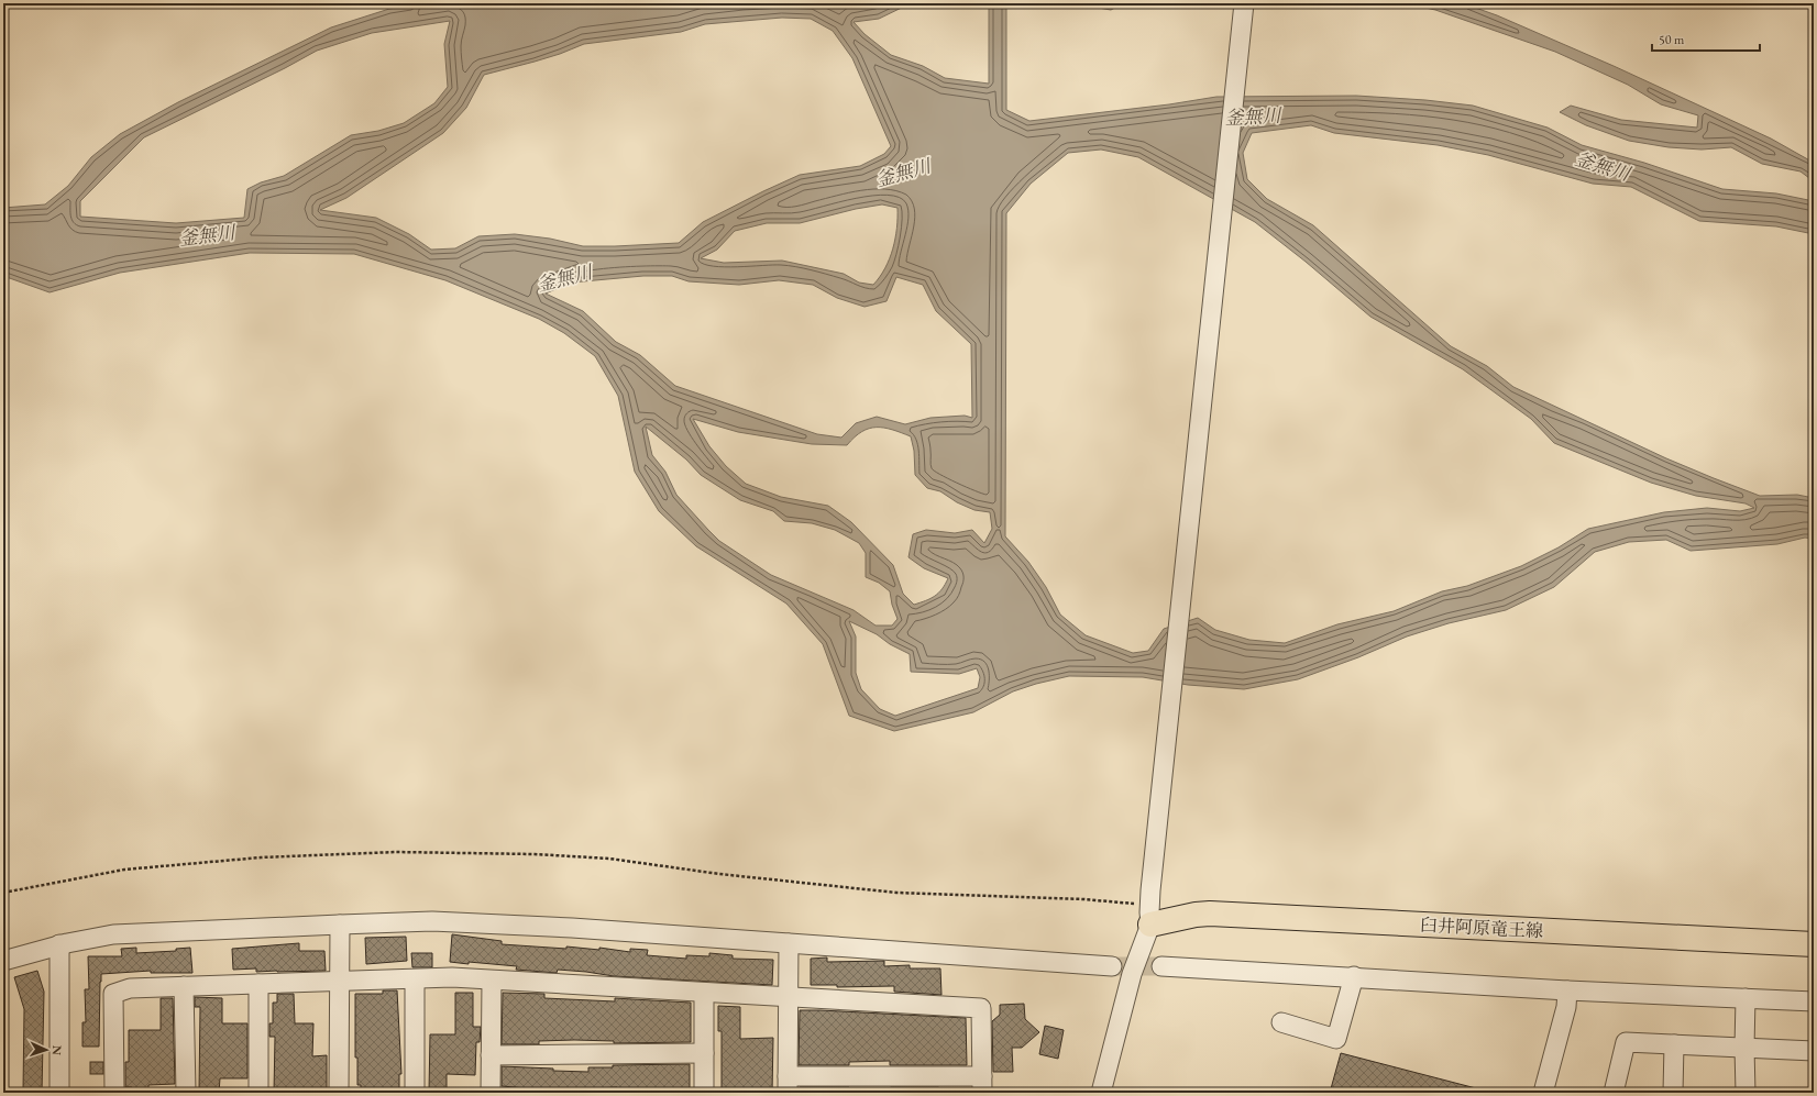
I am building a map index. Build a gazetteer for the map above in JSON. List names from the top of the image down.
{
  "streets": {
    "main road": ["臼井阿原竜王線"]
  },
  "water": ["釜無川"],
  "scale_bar": "50 m",
  "north": "right"
}
